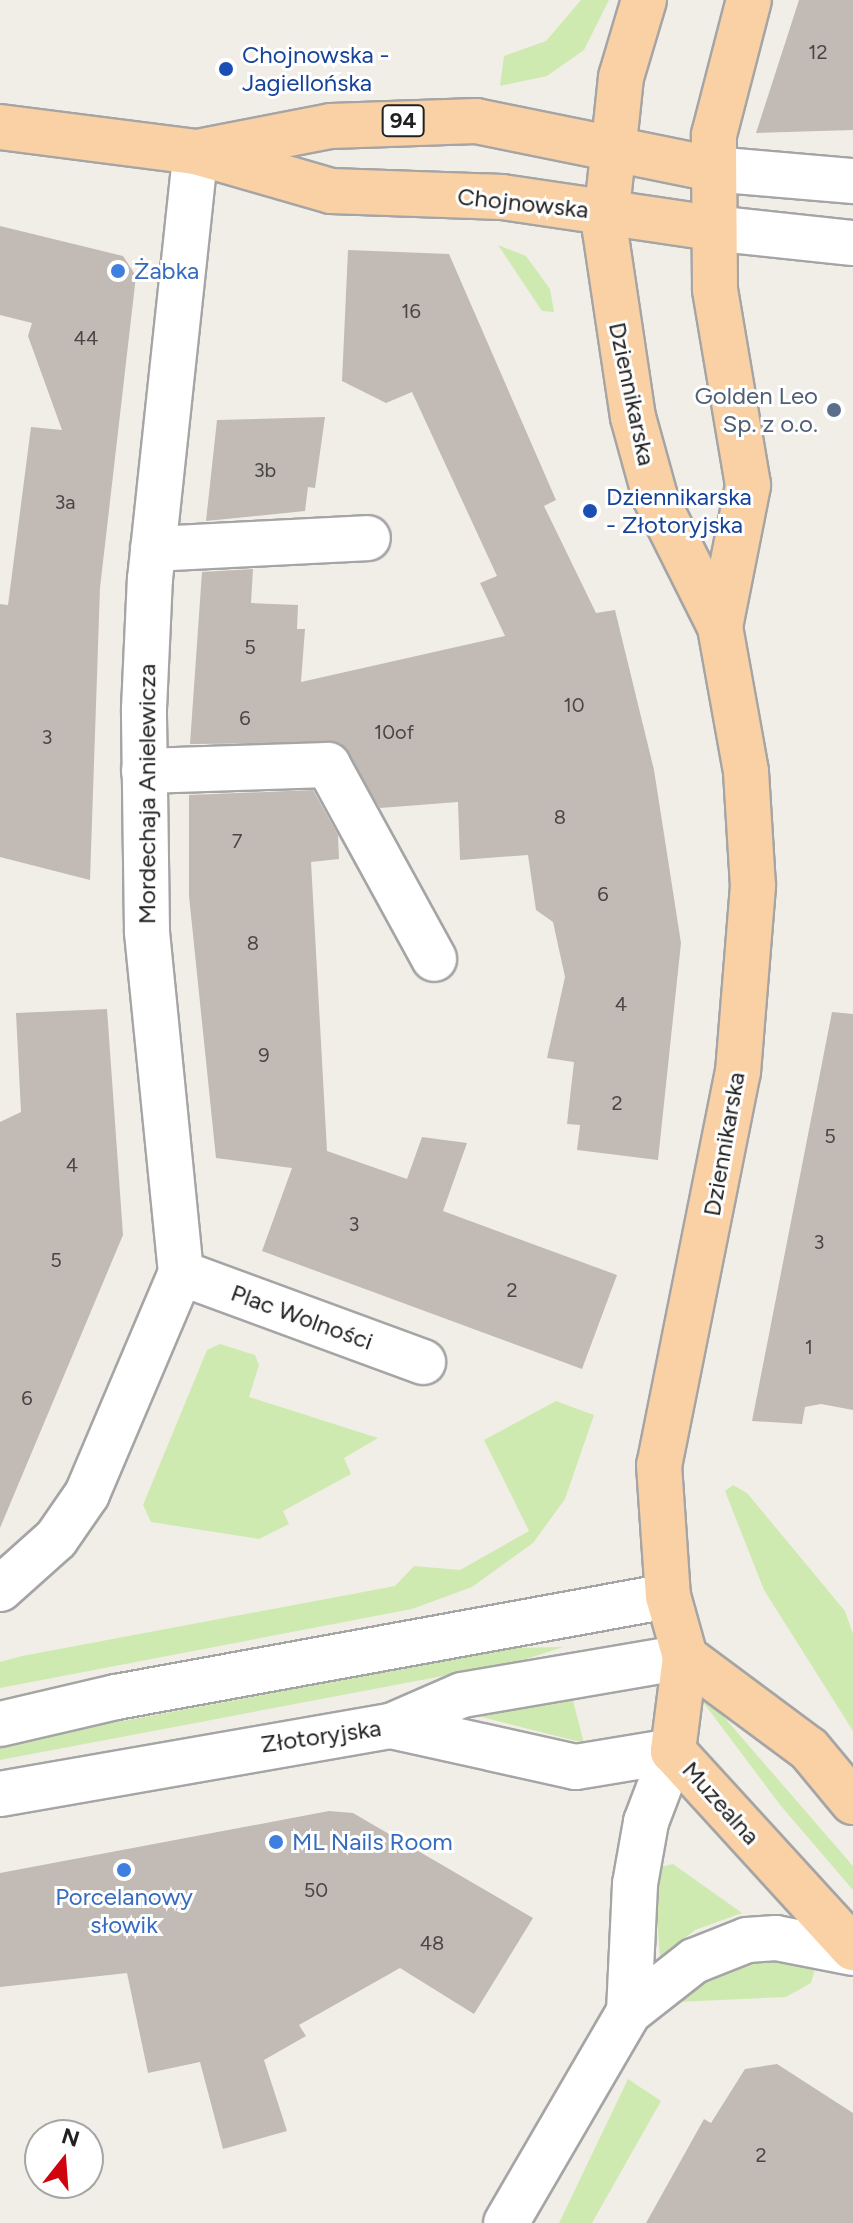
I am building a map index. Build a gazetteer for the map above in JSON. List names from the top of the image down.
{
  "streets": {
    "main road": [
      "94",
      "Chojnowska",
      "Dziennikarska",
      "Muzealna"
    ],
    "street": ["Mordechaja Anielewicza", "Plac Wolności", "Złotoryjska"]
  },
  "crossings": [
    ["Chojnowska", "Dziennikarska"],
    ["Chojnowska", "Mordechaja Anielewicza"],
    ["Dziennikarska", "Złotoryjska"],
    ["Dziennikarska", "Muzealna"],
    ["Mordechaja Anielewicza", "Plac Wolności"],
    ["Złotoryjska", "Muzealna"]
  ],
  "places": [
    "Chojnowska - Jagiellońska",
    "Żabka",
    "Golden Leo Sp. z o.o.",
    "Dziennikarska - Złotoryjska",
    "ML Nails Room",
    "Porcelanowy słowik"
  ],
  "house_numbers": [
    "12",
    "16",
    "44",
    "3b",
    "3a",
    "5",
    "10",
    "6",
    "10of",
    "3",
    "8",
    "7",
    "6",
    "8",
    "4",
    "9",
    "2",
    "5",
    "4",
    "3",
    "3",
    "5",
    "2",
    "1",
    "6",
    "50",
    "48",
    "2"
  ],
  "north": "top"
}
